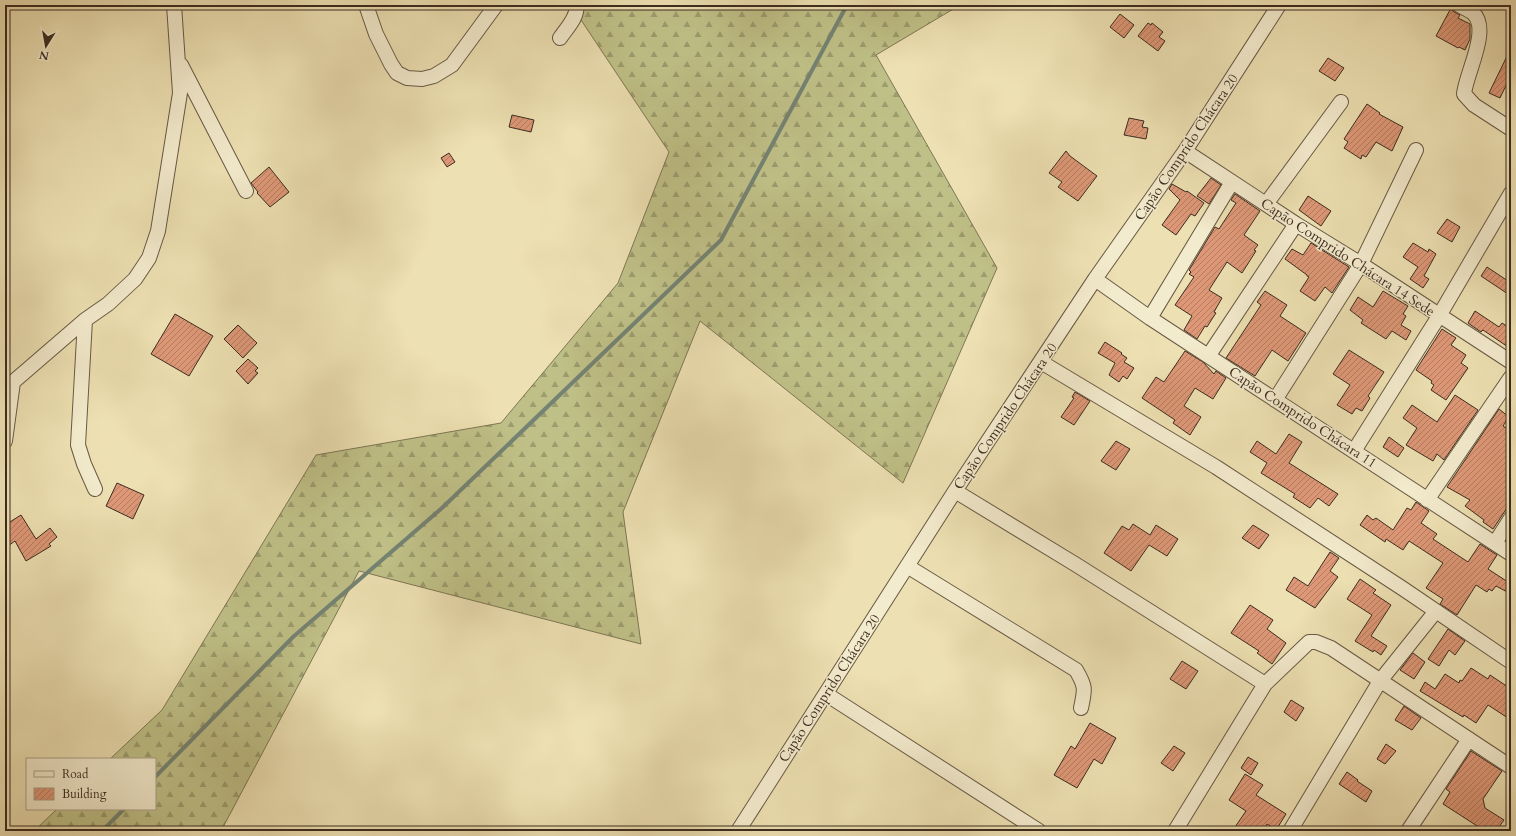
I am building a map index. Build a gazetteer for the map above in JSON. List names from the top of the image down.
{
  "streets": {
    "street": ["Capão Comprido Chácara 20", "Capão Comprido Chácara 14 Sede", "Capão Comprido Chácara 11"]
  },
  "crossings": [
    ["Capão Comprido Chácara 20", "Capão Comprido Chácara 14 Sede"],
    ["Capão Comprido Chácara 20", "Capão Comprido Chácara 11"]
  ],
  "legend": ["Road", "Building"],
  "north": "bottom"
}
